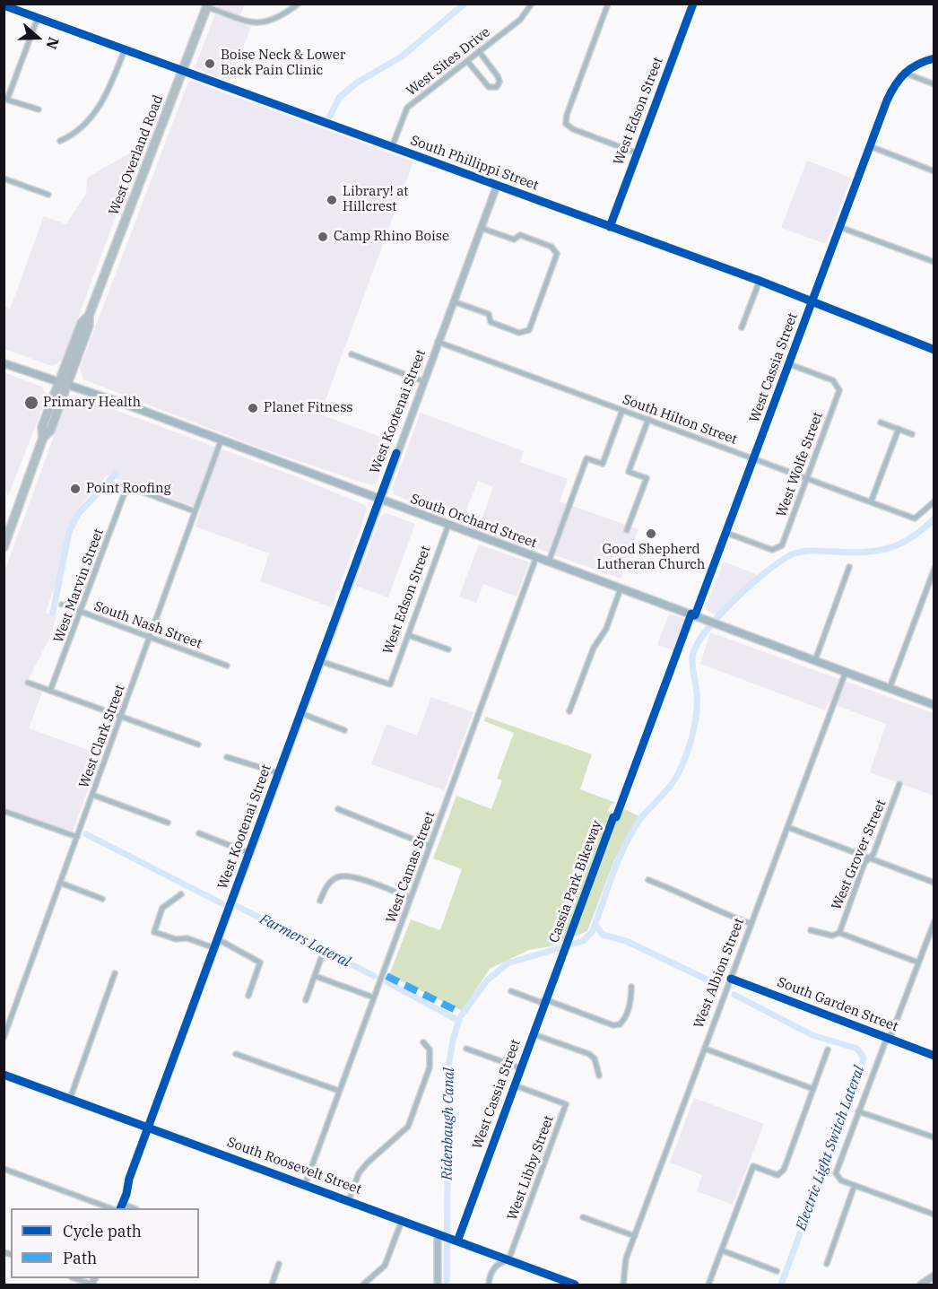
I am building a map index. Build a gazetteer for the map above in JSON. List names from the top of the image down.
{
  "streets": {
    "main road": ["West Overland Road", "South Orchard Street"],
    "street": [
      "West Sites Drive",
      "West Edson Street",
      "South Phillippi Street",
      "West Cassia Street",
      "West Kootenai Street",
      "South Hilton Street",
      "West Wolfe Street",
      "West Marvin Street",
      "South Nash Street",
      "West Clark Street",
      "West Grover Street",
      "West Camas Street",
      "West Albion Street",
      "South Garden Street",
      "South Roosevelt Street",
      "West Libby Street"
    ],
    "cycle path": ["Cassia Park Bikeway"]
  },
  "crossings": [
    ["West Sites Drive", "South Phillippi Street"],
    ["West Edson Street", "South Phillippi Street"],
    ["West Edson Street", "West Kootenai Street"],
    ["West Edson Street", "South Orchard Street"],
    ["West Overland Road", "South Phillippi Street"],
    ["West Overland Road", "South Orchard Street"],
    ["South Phillippi Street", "West Cassia Street"],
    ["South Phillippi Street", "West Kootenai Street"],
    ["West Cassia Street", "South Hilton Street"],
    ["West Cassia Street", "West Wolfe Street"],
    ["West Cassia Street", "South Orchard Street"],
    ["West Cassia Street", "South Roosevelt Street"],
    ["West Cassia Street", "West Libby Street"],
    ["West Kootenai Street", "South Hilton Street"],
    ["West Kootenai Street", "South Orchard Street"],
    ["West Kootenai Street", "South Roosevelt Street"],
    ["South Hilton Street", "West Wolfe Street"],
    ["South Orchard Street", "West Clark Street"],
    ["South Orchard Street", "West Camas Street"],
    ["South Orchard Street", "West Albion Street"],
    ["West Marvin Street", "South Nash Street"],
    ["West Marvin Street", "West Clark Street"],
    ["South Nash Street", "West Clark Street"],
    ["West Camas Street", "South Roosevelt Street"],
    ["West Albion Street", "South Garden Street"],
    ["South Roosevelt Street", "West Libby Street"]
  ],
  "water": ["Farmers Lateral", "Ridenbaugh Canal", "Electric Light Switch Lateral"],
  "places": [
    "Boise Neck & Lower Back Pain Clinic",
    "Library! at Hillcrest",
    "Camp Rhino Boise",
    "Primary Health",
    "Planet Fitness",
    "Point Roofing",
    "Good Shepherd Lutheran Church"
  ],
  "legend": ["Cycle path", "Path"],
  "north": "right"
}
